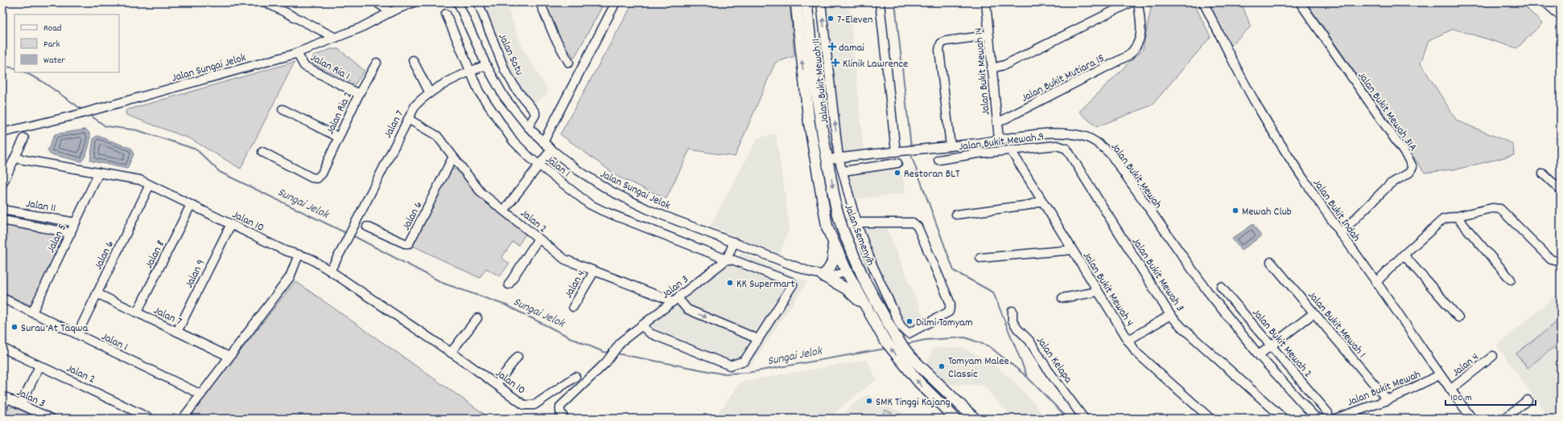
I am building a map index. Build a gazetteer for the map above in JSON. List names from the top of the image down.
{
  "streets": {
    "main road": ["Jalan Semenyih"],
    "street": [
      "Jalan Satu",
      "Jalan Ria 1",
      "Jalan Sungai Jelok",
      "Jalan Bukit Mewah 14",
      "Jalan Bukit Mutiara 15",
      "Jalan Bukit Mewah 11",
      "Jalan Bukit Mewah 31A",
      "Jalan Ria 2",
      "Jalan 7",
      "Jalan Bukit Mewah 9",
      "Jalan 1",
      "Jalan Bukit Mewah",
      "Jalan 11",
      "Jalan Bukit Indah",
      "Jalan 6",
      "Jalan 10",
      "Jalan 2",
      "Jalan 5",
      "Jalan 8",
      "Jalan 9",
      "Jalan Bukit Mewah 3",
      "Jalan 4",
      "Jalan 3",
      "Jalan Bukit Mewah 4",
      "Jalan Bukit Mewah 1",
      "Jalan Bukit Mewah 2",
      "Jalan Kelapa"
    ]
  },
  "crossings": [
    ["Jalan Satu", "Jalan Sungai Jelok"],
    ["Jalan Ria 1", "Jalan Sungai Jelok"],
    ["Jalan Ria 1", "Jalan Ria 2"],
    ["Jalan Sungai Jelok", "Jalan 7"],
    ["Jalan Sungai Jelok", "Jalan Semenyih"],
    ["Jalan Sungai Jelok", "Jalan 3"],
    ["Jalan Bukit Mewah 14", "Jalan Bukit Mutiara 15"],
    ["Jalan Bukit Mewah 14", "Jalan Bukit Mewah"],
    ["Jalan Bukit Mewah 11", "Jalan Bukit Mewah"],
    ["Jalan Bukit Mewah 31A", "Jalan Bukit Indah"],
    ["Jalan 7", "Jalan 1"],
    ["Jalan 7", "Jalan 6"],
    ["Jalan 7", "Jalan 10"],
    ["Jalan 7", "Jalan 2"],
    ["Jalan 7", "Jalan 8"],
    ["Jalan 7", "Jalan 9"],
    ["Jalan Bukit Mewah 9", "Jalan Bukit Mewah 3"],
    ["Jalan Bukit Mewah 9", "Jalan Bukit Mewah 4"],
    ["Jalan 1", "Jalan 6"],
    ["Jalan 1", "Jalan 5"],
    ["Jalan 1", "Jalan 3"],
    ["Jalan Bukit Mewah", "Jalan Bukit Indah"],
    ["Jalan Bukit Mewah", "Jalan Semenyih"],
    ["Jalan Bukit Mewah", "Jalan Bukit Mewah 1"],
    ["Jalan 11", "Jalan 5"],
    ["Jalan Bukit Indah", "Jalan 4"],
    ["Jalan 6", "Jalan 10"],
    ["Jalan 6", "Jalan 2"],
    ["Jalan 10", "Jalan 5"],
    ["Jalan 10", "Jalan 8"],
    ["Jalan 10", "Jalan 9"],
    ["Jalan 2", "Jalan 4"],
    ["Jalan 2", "Jalan 3"]
  ],
  "water": ["Sungai Jelok"],
  "places": {
    "other": [
      "7-Eleven",
      "Restoran BLT",
      "Mewah Club",
      "KK Supermart",
      "Dilmi Tomyam",
      "Surau At Taqwa",
      "Tomyam Malee Classic",
      "SMK Tinggi Kajang"
    ],
    "health": ["damai", "Klinik Lawrence"]
  },
  "legend": ["Road", "Park", "Water"],
  "scale_bar": "100 m"
}
